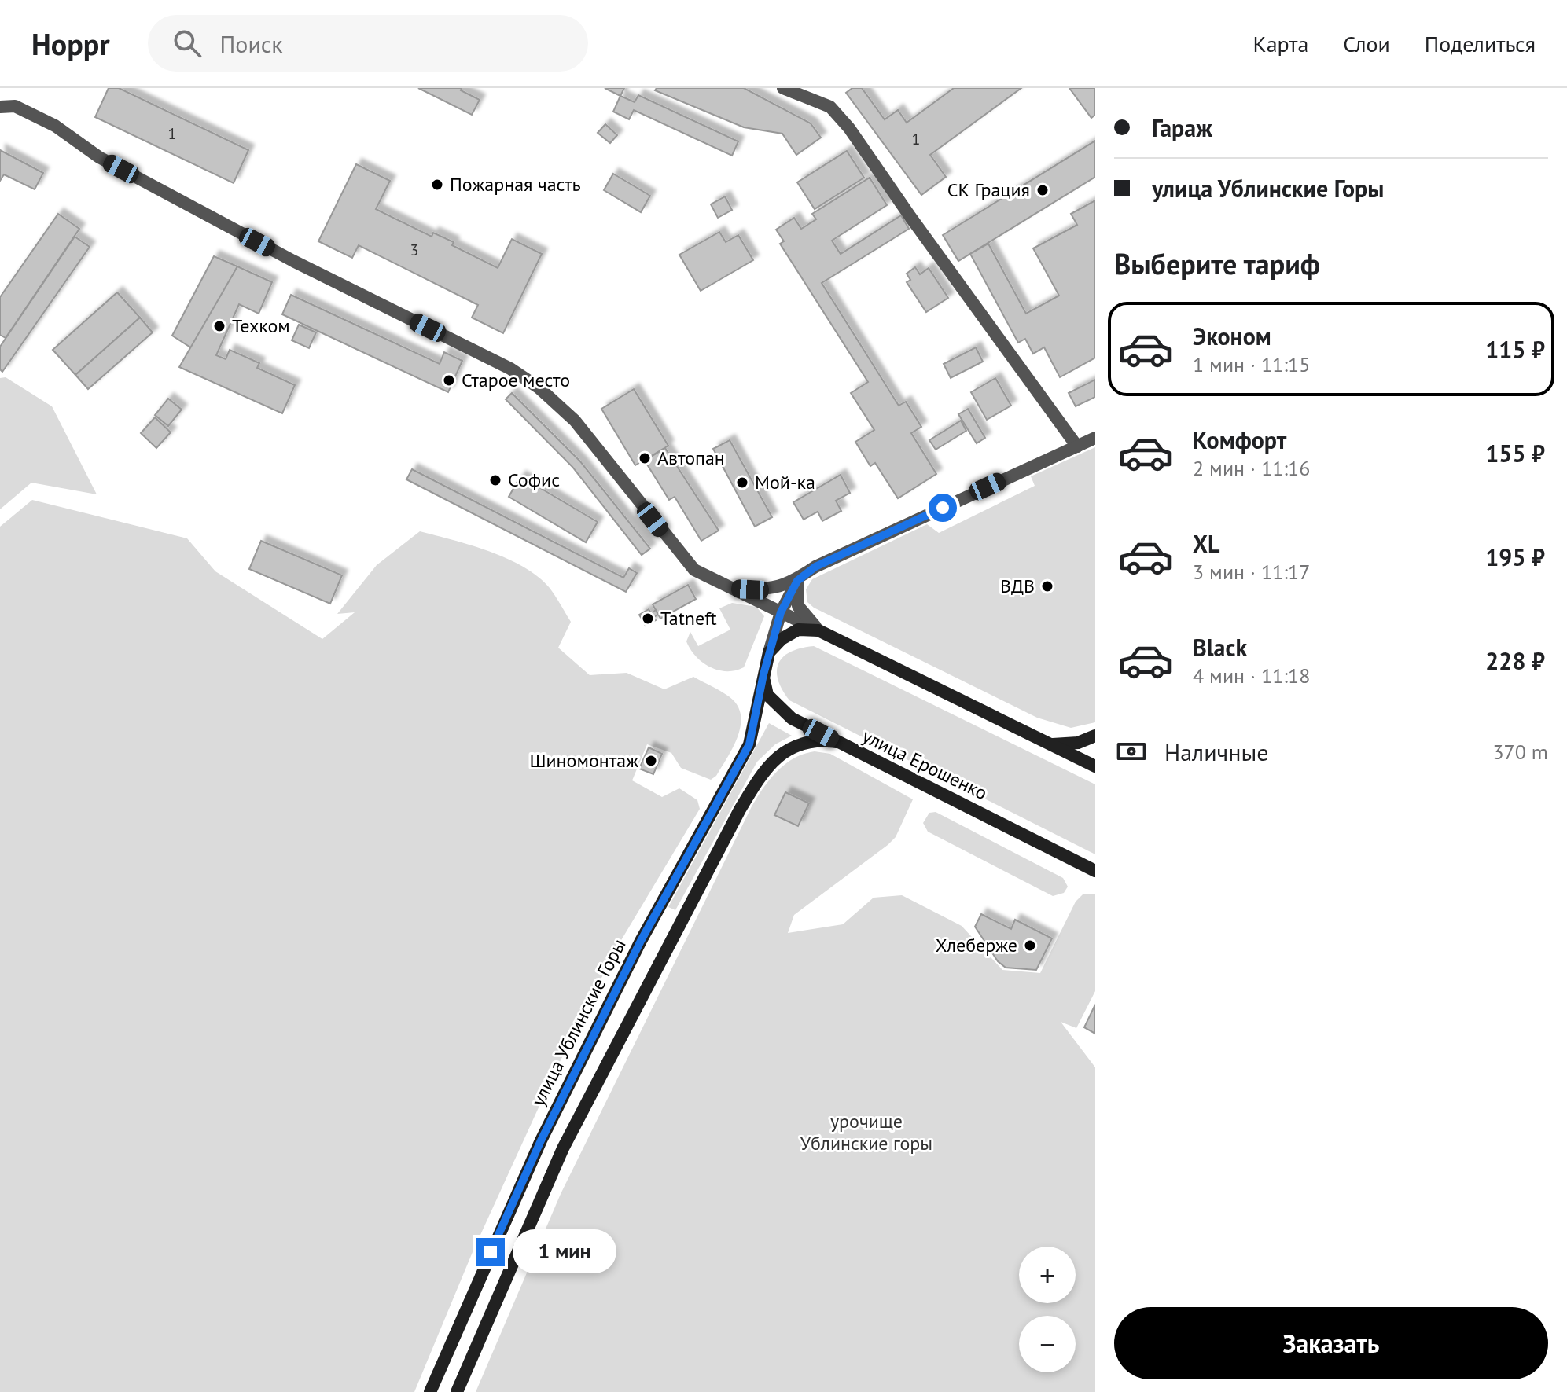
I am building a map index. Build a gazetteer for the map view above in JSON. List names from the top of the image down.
{
  "streets": {
    "main road": ["улица Ерошенко", "улица Ублинские Горы"]
  },
  "crossings": [
    ["улица Ерошенко", "улица Ублинские Горы"]
  ],
  "parks": ["урочище Ублинские горы"],
  "places": [
    "Пожарная часть",
    "СК Грация",
    "Техком",
    "Старое место",
    "Автопан",
    "Софис",
    "Мой-ка",
    "ВДВ",
    "Tatneft",
    "Шиномонтаж",
    "Хлеберже"
  ],
  "house_numbers": ["1", "1", "3"],
  "page": {
    "header": "Hoppr",
    "search": "Поиск",
    "nav": ["Карта", "Слои", "Поделиться"],
    "banner": ["Гараж", "улица Ублинские Горы"],
    "heading": "Выберите тариф",
    "list": [
      {
        "name": "Эконом",
        "note": "1 мин · 11:15",
        "value": "115 ₽"
      },
      {
        "name": "Комфорт",
        "note": "2 мин · 11:16",
        "value": "155 ₽"
      },
      {
        "name": "XL",
        "note": "3 мин · 11:17",
        "value": "195 ₽"
      },
      {
        "name": "Black",
        "note": "4 мин · 11:18",
        "value": "228 ₽"
      }
    ],
    "pay": ["Наличные", "370 m"],
    "bubble": "1 мин",
    "map_buttons": ["+", "−"],
    "buttons": "Заказать"
  }
}
